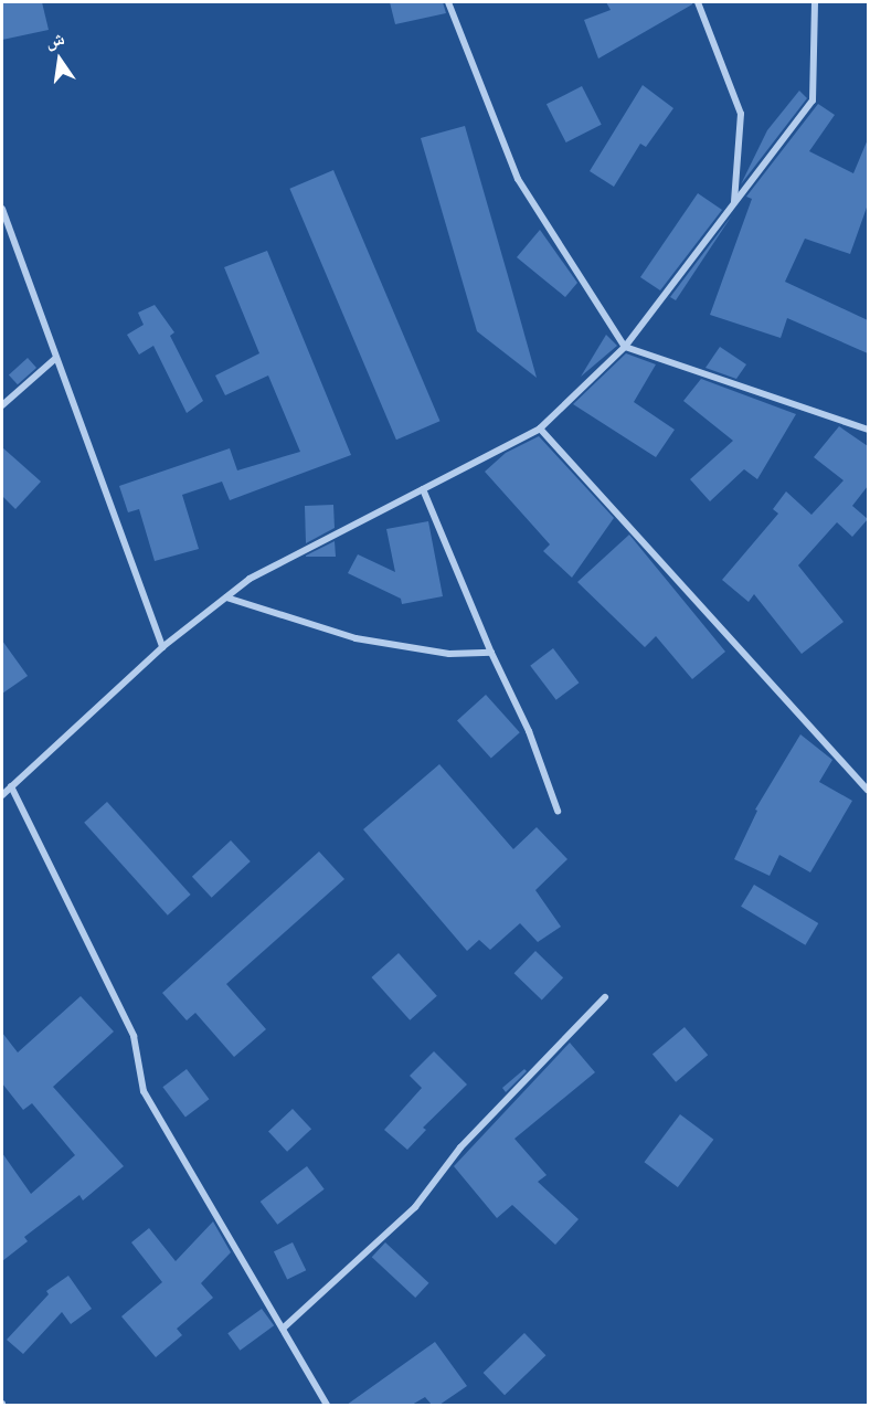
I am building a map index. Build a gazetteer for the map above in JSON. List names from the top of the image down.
{
  "north": "top"
}
